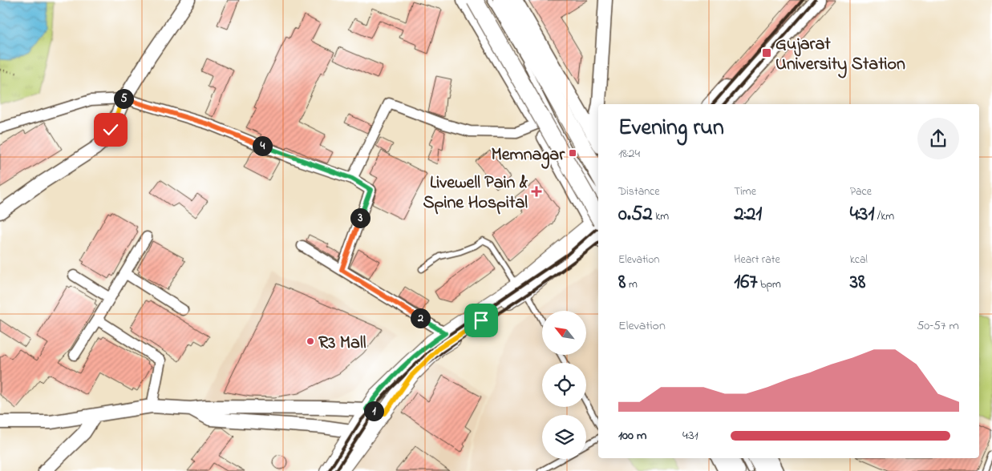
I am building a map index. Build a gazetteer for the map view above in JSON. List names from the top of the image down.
{
  "places": {
    "transit": ["Gujarat University Station", "Memnagar"],
    "health": ["Livewell Pain & Spine Hospital"],
    "other": ["R3 Mall"]
  },
  "north": "top left",
  "page": {
    "pins": [
      "5",
      "4",
      "3",
      "2",
      "1"
    ],
    "heading": ["Evening run", "18:24"],
    "stats": [
      ["Distance", "0.52 km"],
      ["Time", "2:21"],
      ["Pace", "4:31 /km"],
      ["Elevation", "8 m"],
      ["Heart rate", "167 bpm"],
      ["kcal", "38"]
    ],
    "chart": ["Elevation", "50–57 m"],
    "list": [
      {
        "name": "100 m",
        "note": "4:31"
      }
    ]
  }
}
